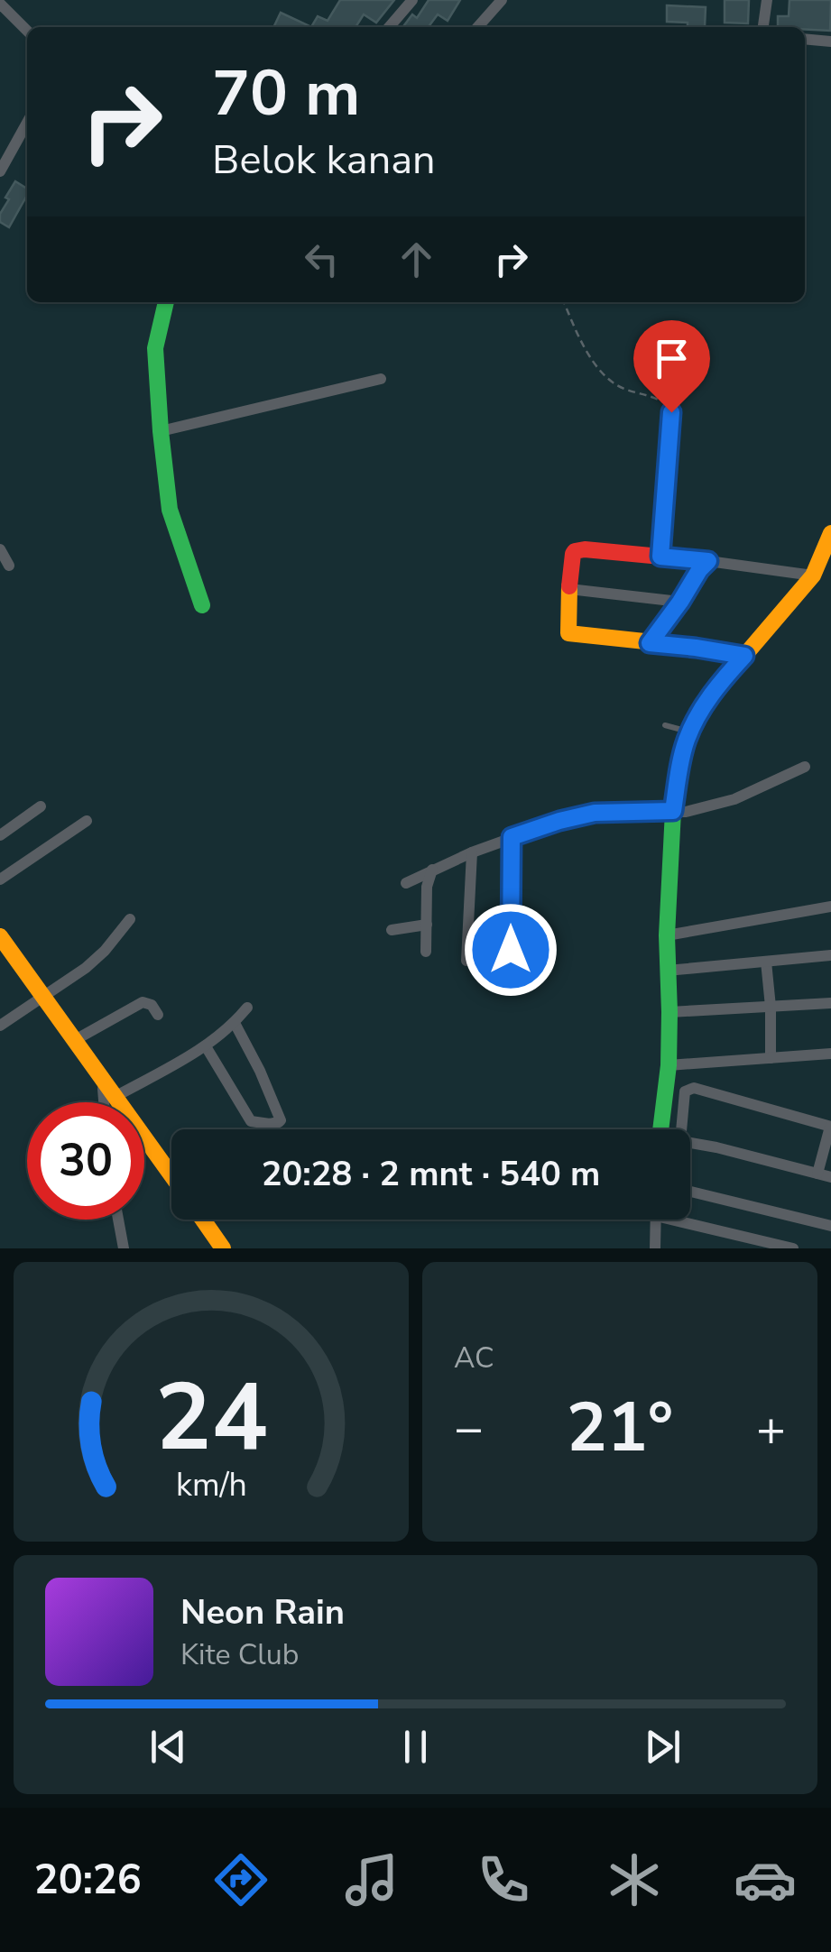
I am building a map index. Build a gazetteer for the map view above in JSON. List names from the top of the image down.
{
  "page": {
    "turn": ["70 m", "Belok kanan"],
    "limit": "30",
    "trip": "20:28 · 2 mnt · 540 m",
    "tile": "AC",
    "heat": ["−", "21°", "+"],
    "song": ["Neon Rain", "Kite Club"],
    "tabs": "20:26",
    "gauge": ["24", "km/h"]
  }
}
